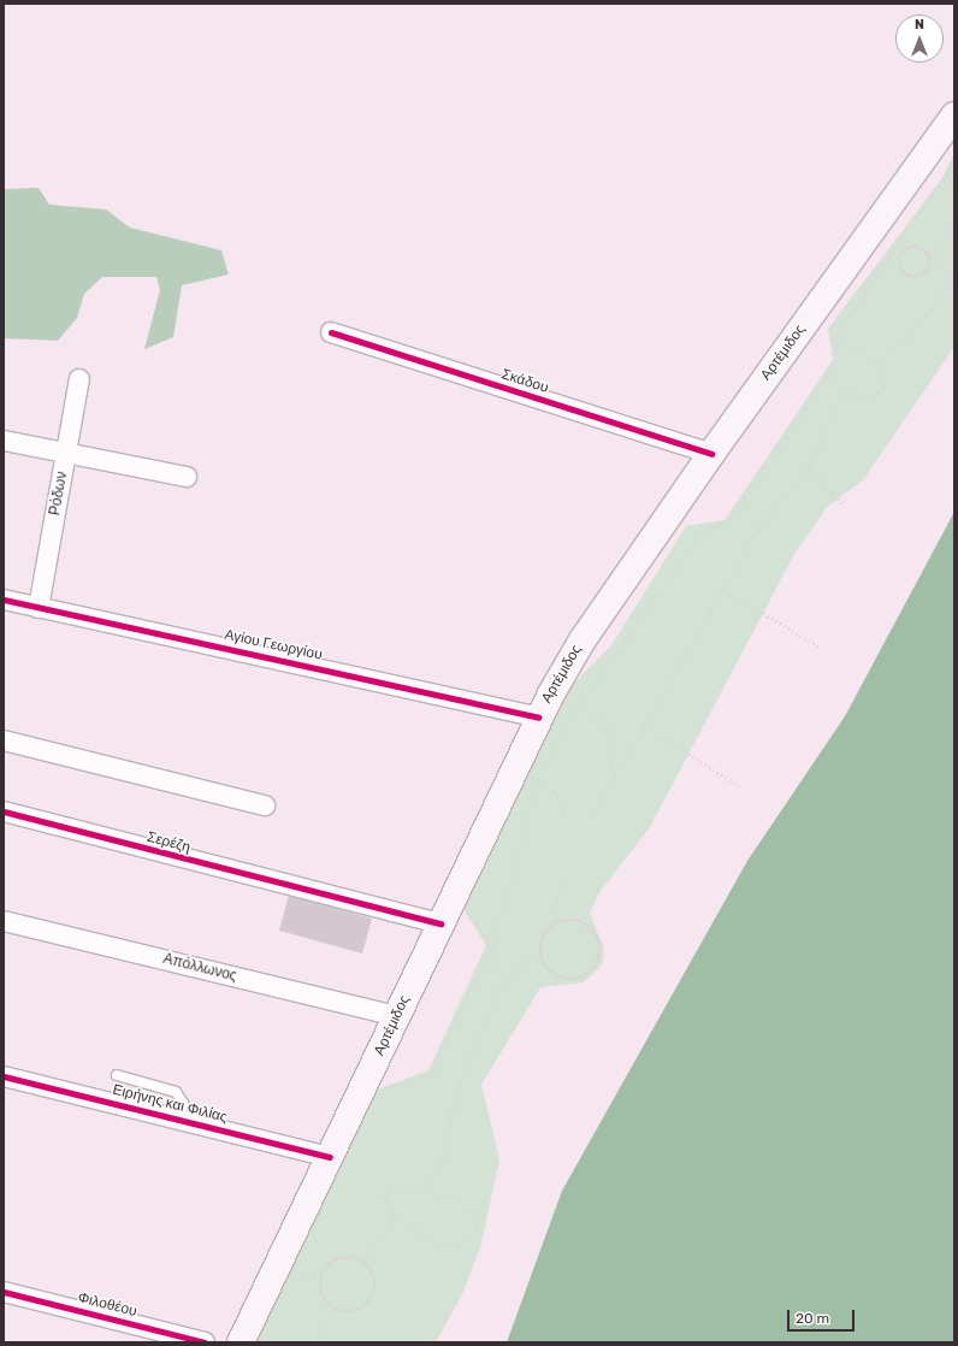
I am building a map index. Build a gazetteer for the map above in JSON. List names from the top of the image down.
{
  "streets": {
    "main road": ["Αρτέμιδος"],
    "street": [
      "Σκάδου",
      "Ρόδων",
      "Αγίου Γεωργίου",
      "Σερέζη",
      "Απόλλωνος",
      "Ειρήνης και Φιλίας",
      "Φιλοθέου"
    ]
  },
  "crossings": [
    ["Αρτέμιδος", "Σκάδου"],
    ["Αρτέμιδος", "Αγίου Γεωργίου"],
    ["Αρτέμιδος", "Σερέζη"],
    ["Αρτέμιδος", "Απόλλωνος"],
    ["Αρτέμιδος", "Ειρήνης και Φιλίας"],
    ["Ρόδων", "Αγίου Γεωργίου"]
  ],
  "scale_bar": "20 m",
  "north": "top"
}
